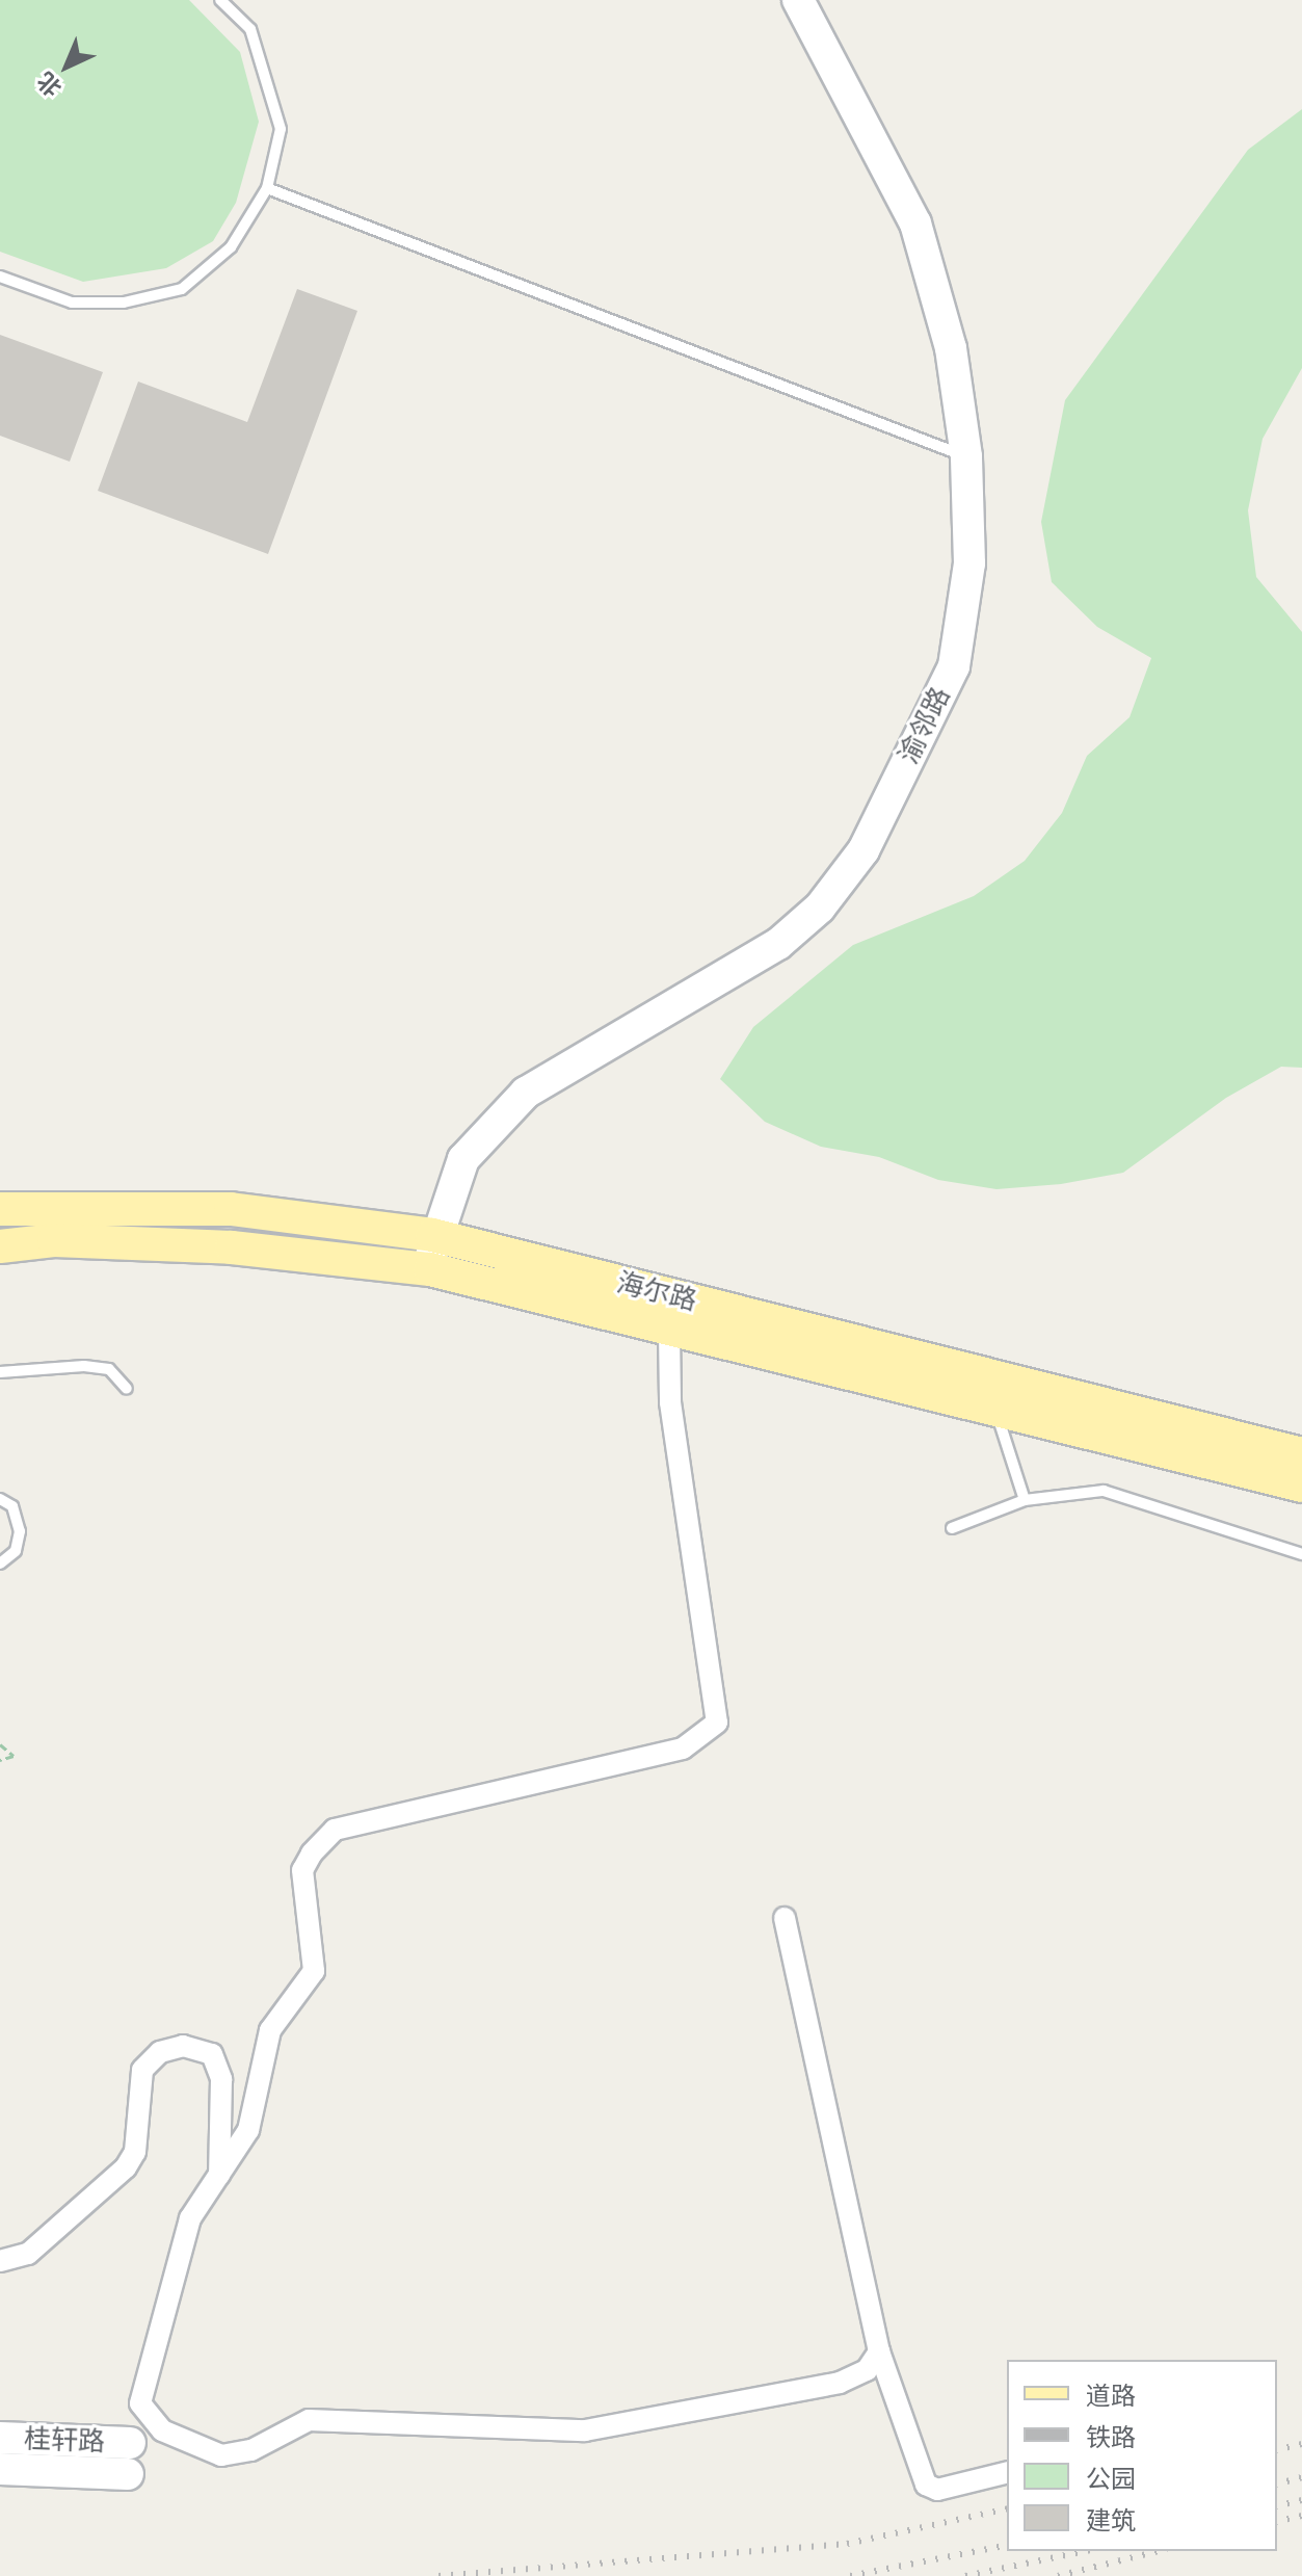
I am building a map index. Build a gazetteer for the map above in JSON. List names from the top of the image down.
{
  "streets": {
    "main road": ["渝邻路", "海尔路", "桂轩路"]
  },
  "crossings": [
    ["渝邻路", "海尔路"]
  ],
  "legend": [
    "道路",
    "铁路",
    "公园",
    "建筑"
  ],
  "north": "bottom left"
}
